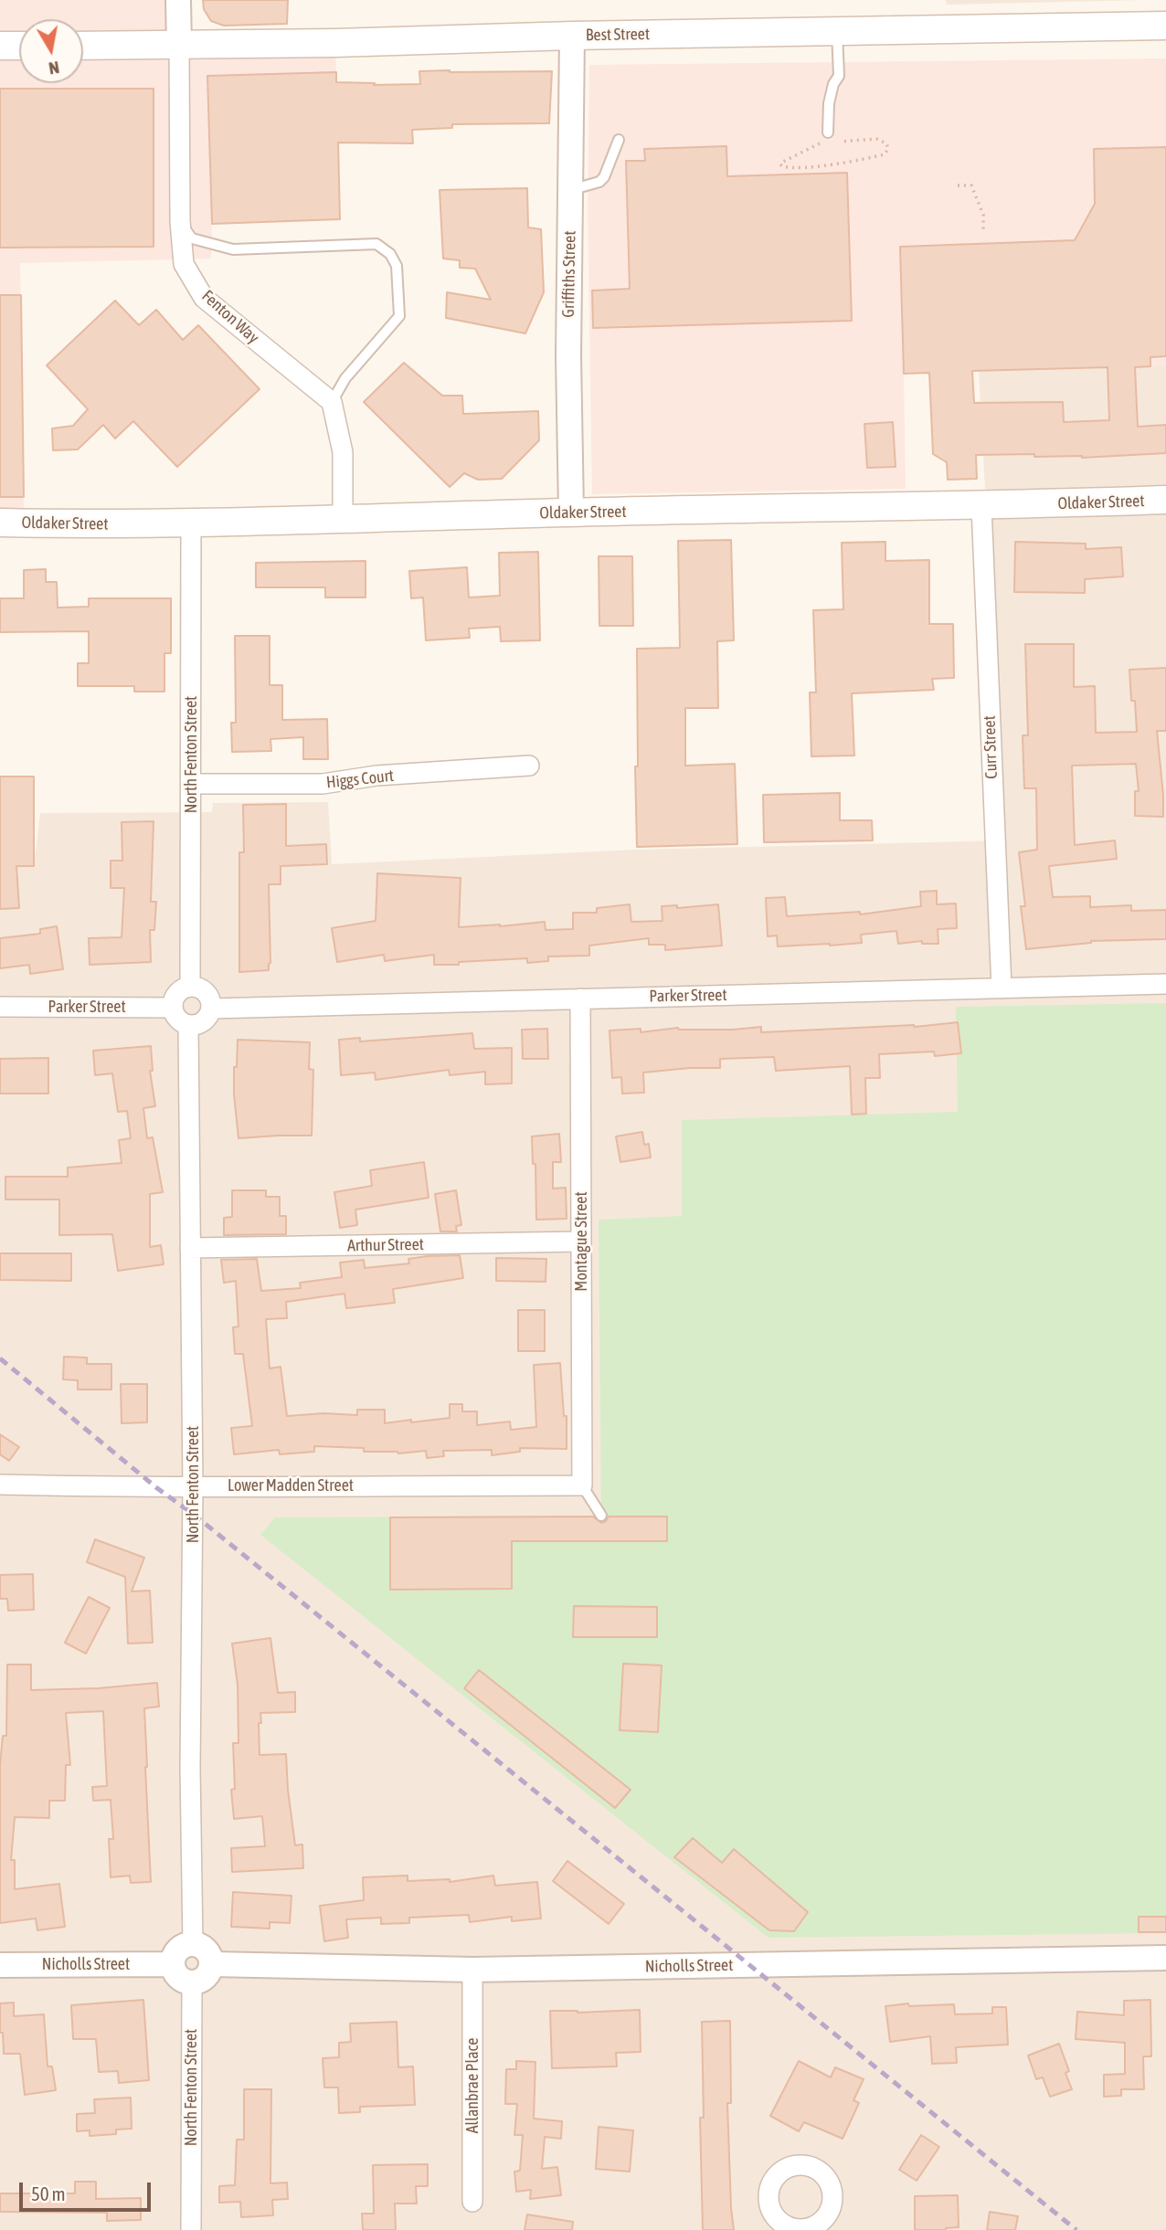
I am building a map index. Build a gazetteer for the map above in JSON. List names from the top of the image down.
{
  "streets": {
    "main road": ["Best Street", "Oldaker Street"],
    "street": [
      "Griffiths Street",
      "Fenton Way",
      "Curr Street",
      "North Fenton Street",
      "Higgs Court",
      "Parker Street",
      "Montague Street",
      "Arthur Street",
      "Lower Madden Street",
      "Nicholls Street",
      "Allanbrae Place"
    ]
  },
  "crossings": [
    ["Best Street", "Griffiths Street"],
    ["Best Street", "Fenton Way"],
    ["Griffiths Street", "Oldaker Street"],
    ["Oldaker Street", "Curr Street"],
    ["Oldaker Street", "North Fenton Street"],
    ["Curr Street", "Parker Street"],
    ["North Fenton Street", "Higgs Court"],
    ["North Fenton Street", "Parker Street"],
    ["North Fenton Street", "Arthur Street"],
    ["North Fenton Street", "Lower Madden Street"],
    ["North Fenton Street", "Nicholls Street"],
    ["Parker Street", "Montague Street"],
    ["Montague Street", "Arthur Street"],
    ["Montague Street", "Lower Madden Street"],
    ["Nicholls Street", "Allanbrae Place"]
  ],
  "scale_bar": "50 m",
  "north": "bottom"
}
